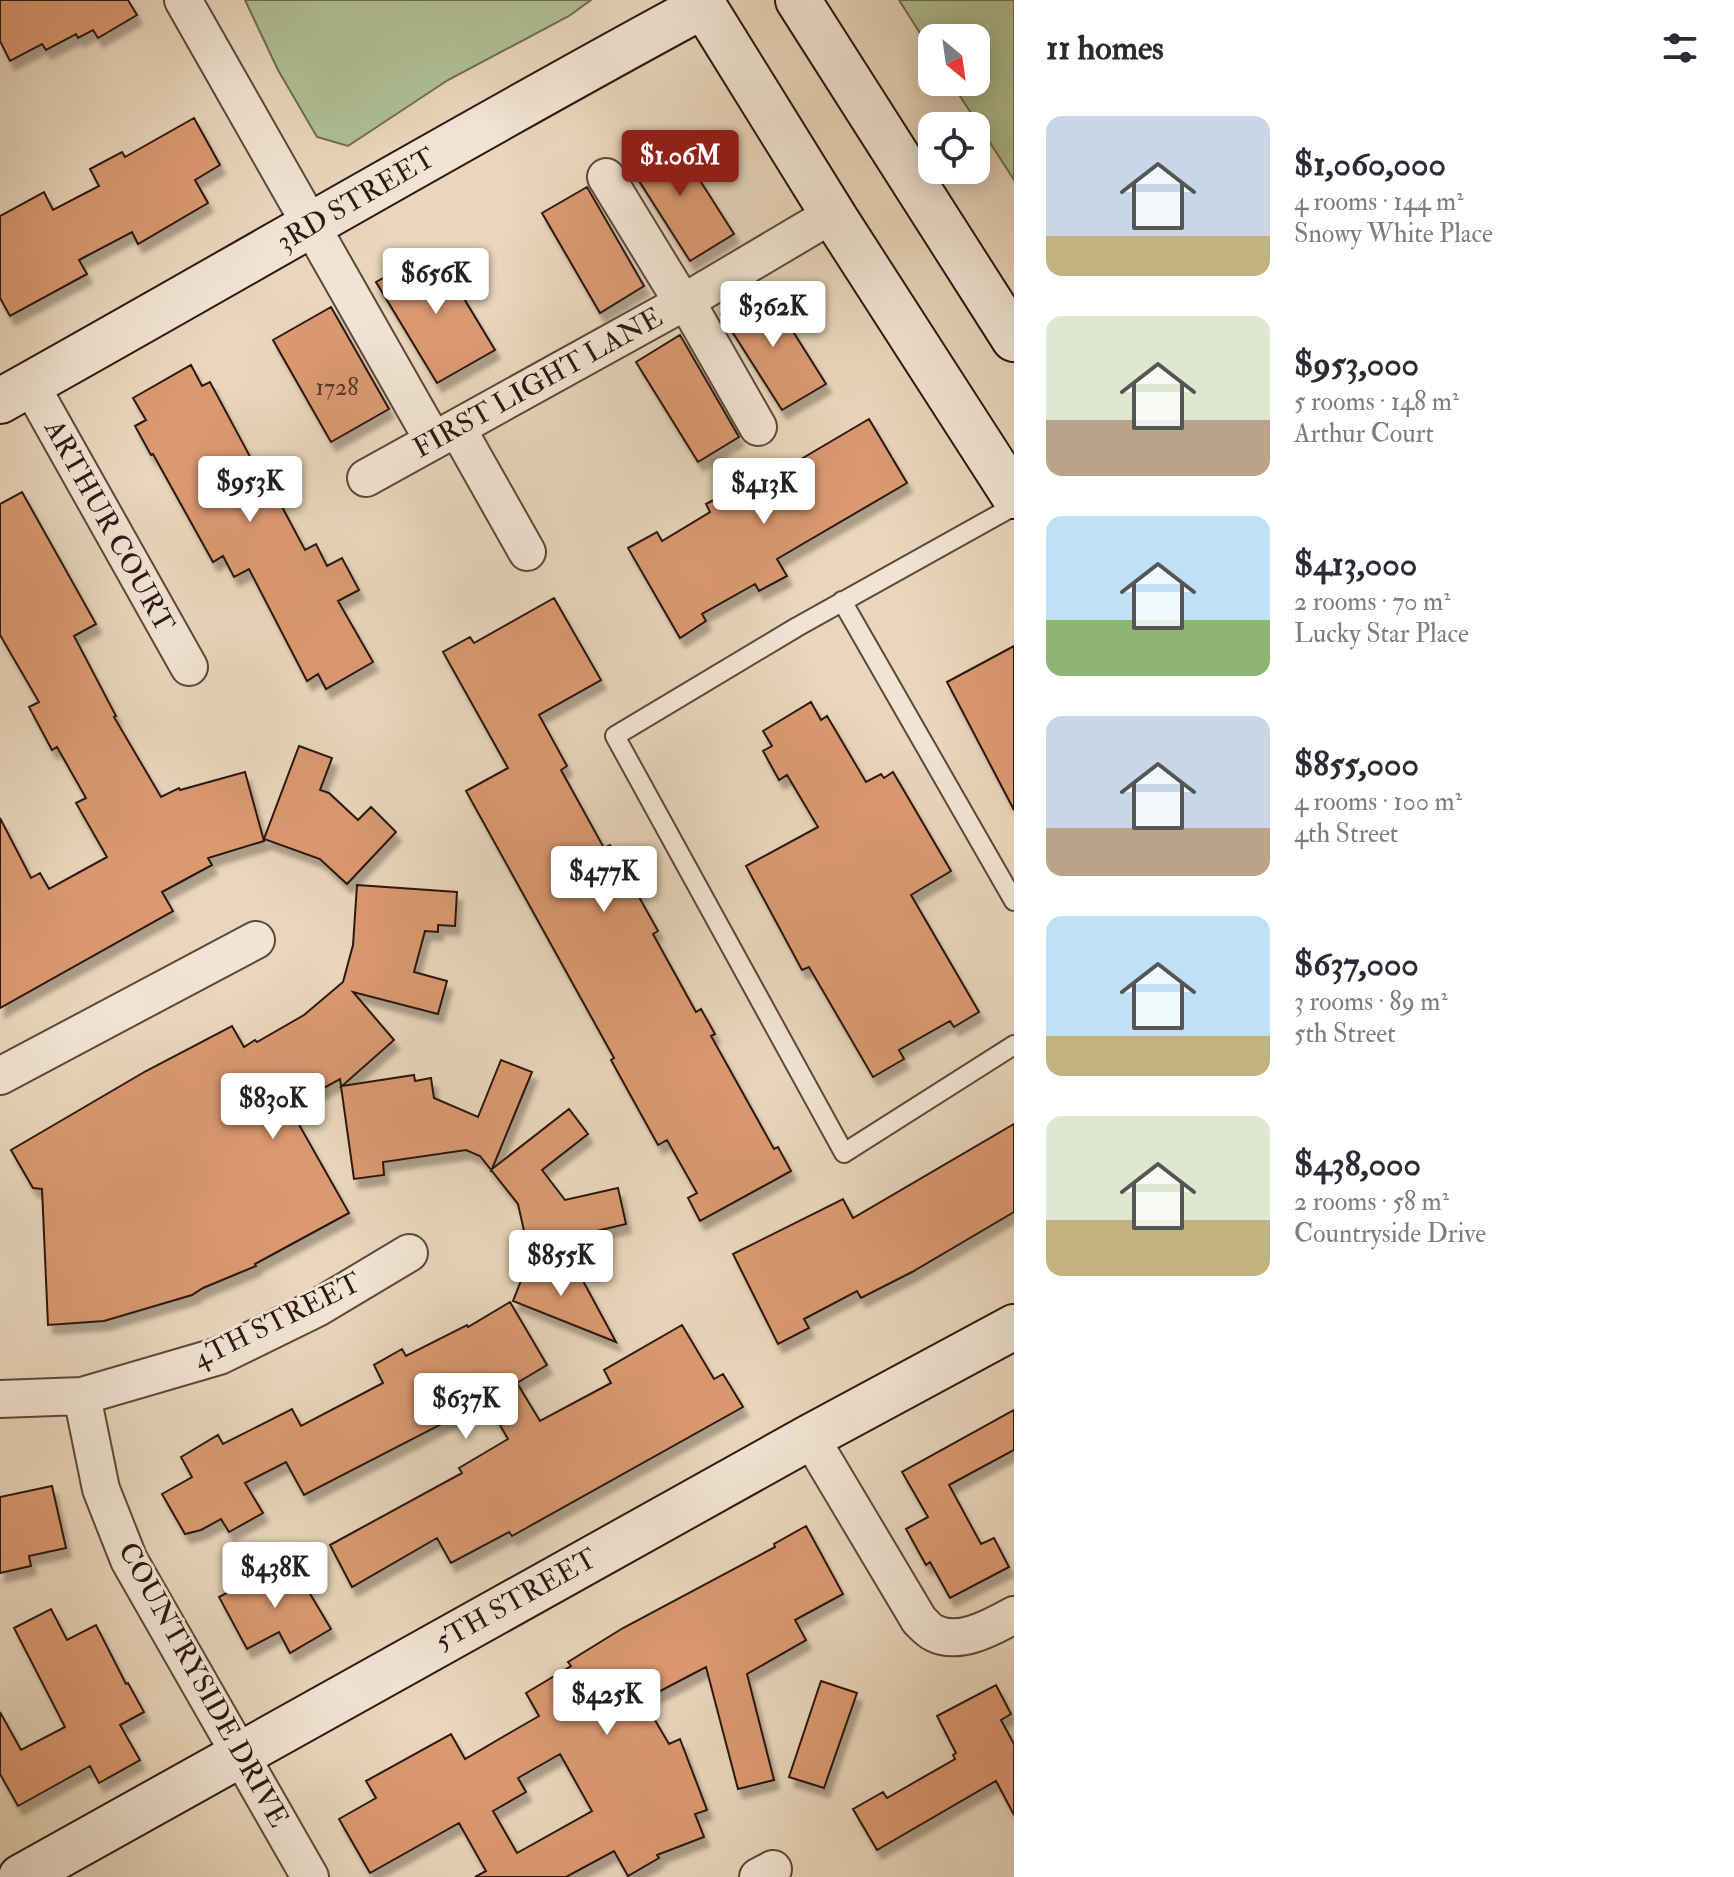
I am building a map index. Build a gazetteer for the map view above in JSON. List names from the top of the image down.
{
  "streets": {
    "street": [
      "3RD STREET",
      "FIRST LIGHT LANE",
      "ARTHUR COURT",
      "4TH STREET",
      "5TH STREET",
      "COUNTRYSIDE DRIVE"
    ]
  },
  "crossings": [
    ["3RD STREET", "ARTHUR COURT"],
    ["4TH STREET", "COUNTRYSIDE DRIVE"],
    ["5TH STREET", "COUNTRYSIDE DRIVE"]
  ],
  "house_numbers": ["1728"],
  "north": "bottom right",
  "page": {
    "heading": "11 homes",
    "list": [
      {
        "name": "$1,060,000",
        "note": "4 rooms · 144 m² · Snowy White Place"
      },
      {
        "name": "$953,000",
        "note": "5 rooms · 148 m² · Arthur Court"
      },
      {
        "name": "$413,000",
        "note": "2 rooms · 70 m² · Lucky Star Place"
      },
      {
        "name": "$855,000",
        "note": "4 rooms · 100 m² · 4th Street"
      },
      {
        "name": "$637,000",
        "note": "3 rooms · 89 m² · 5th Street"
      },
      {
        "name": "$438,000",
        "note": "2 rooms · 58 m² · Countryside Drive"
      }
    ],
    "price": [
      "$1.06M",
      "$656K",
      "$362K",
      "$953K",
      "$413K",
      "$477K",
      "$830K",
      "$855K",
      "$637K",
      "$438K",
      "$425K"
    ]
  }
}
